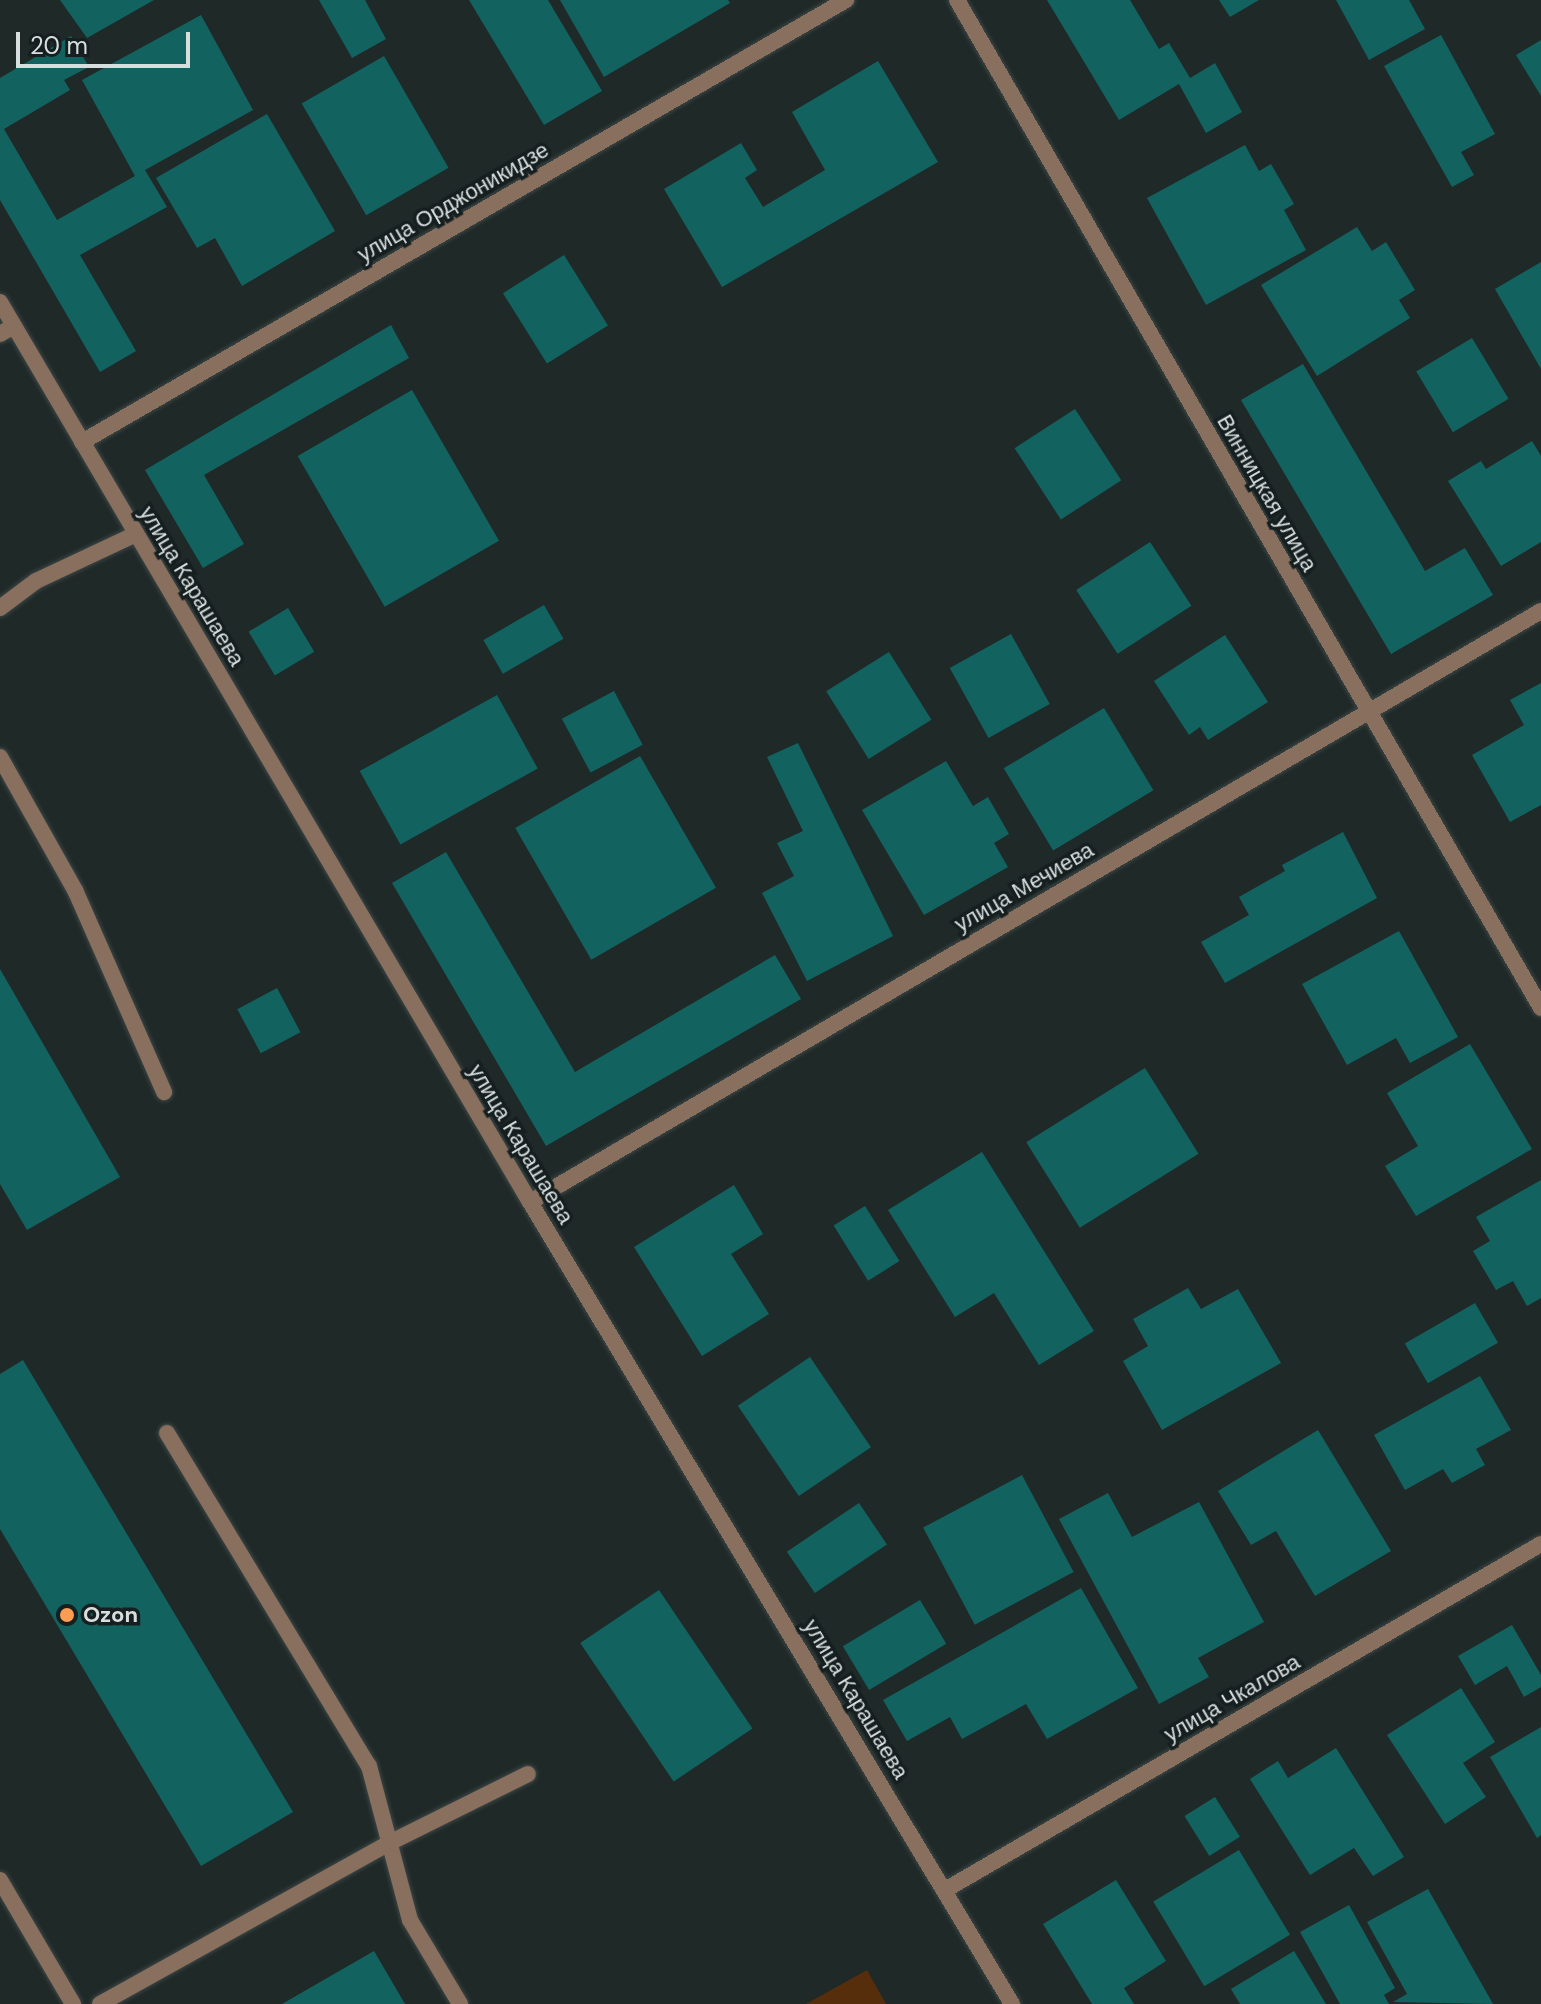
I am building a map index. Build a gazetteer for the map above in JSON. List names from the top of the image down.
{
  "streets": {
    "street": [
      "улица Орджоникидзе",
      "Винницкая улица",
      "улица Карашаева",
      "улица Мечиева",
      "улица Чкалова"
    ]
  },
  "crossings": [
    ["улица Орджоникидзе", "улица Карашаева"],
    ["Винницкая улица", "улица Мечиева"],
    ["улица Карашаева", "улица Мечиева"],
    ["улица Карашаева", "улица Чкалова"]
  ],
  "places": ["Ozon"],
  "scale_bar": "20 m"
}
